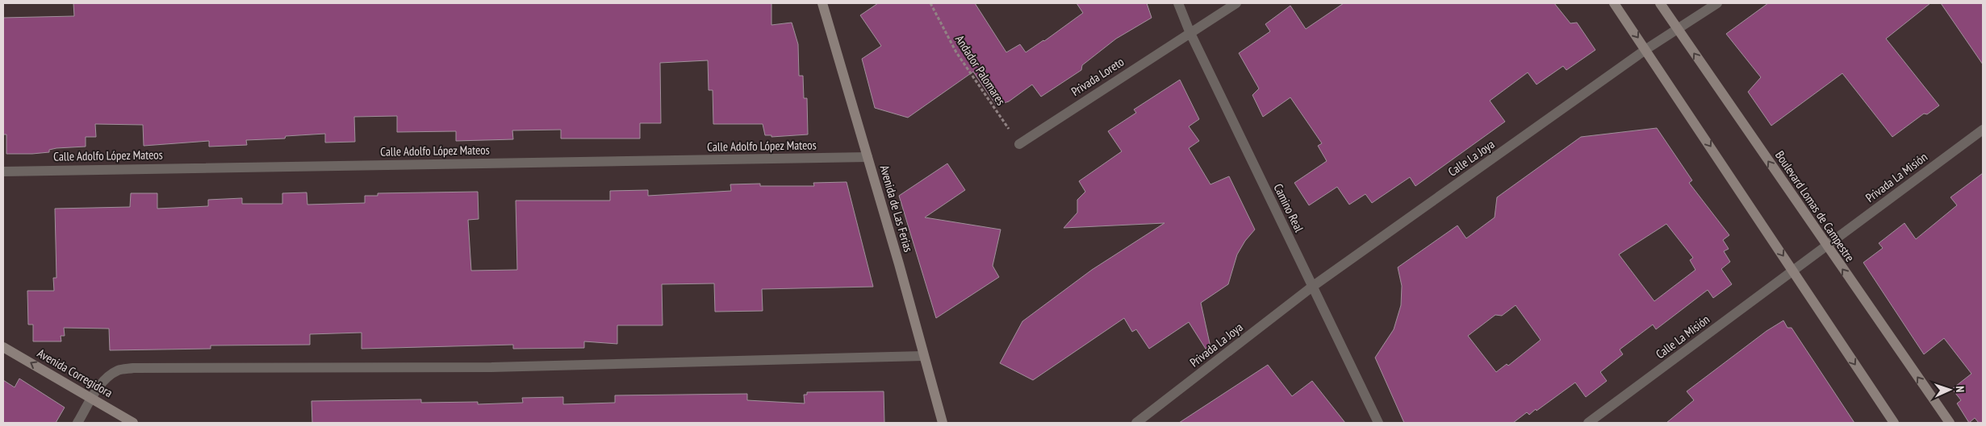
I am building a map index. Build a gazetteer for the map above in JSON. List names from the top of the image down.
{
  "streets": {
    "main road": ["Boulevard Lomas de Campestre", "Avenida de Las Ferias", "Avenida Corregidora"],
    "street": [
      "Privada Loreto",
      "Calle Adolfo López Mateos",
      "Calle La Joya",
      "Privada La Misión",
      "Camino Real",
      "Calle La Misión",
      "Privada La Joya"
    ],
    "path": ["Andador Palomares"]
  },
  "crossings": [
    ["Andador Palomares", "Privada Loreto"],
    ["Privada Loreto", "Camino Real"],
    ["Calle Adolfo López Mateos", "Avenida de Las Ferias"],
    ["Calle La Joya", "Boulevard Lomas de Campestre"],
    ["Calle La Joya", "Camino Real"],
    ["Calle La Joya", "Privada La Joya"],
    ["Privada La Misión", "Boulevard Lomas de Campestre"],
    ["Privada La Misión", "Calle La Misión"],
    ["Camino Real", "Privada La Joya"]
  ],
  "one_way": ["Avenida Corregidora"],
  "north": "right"
}
